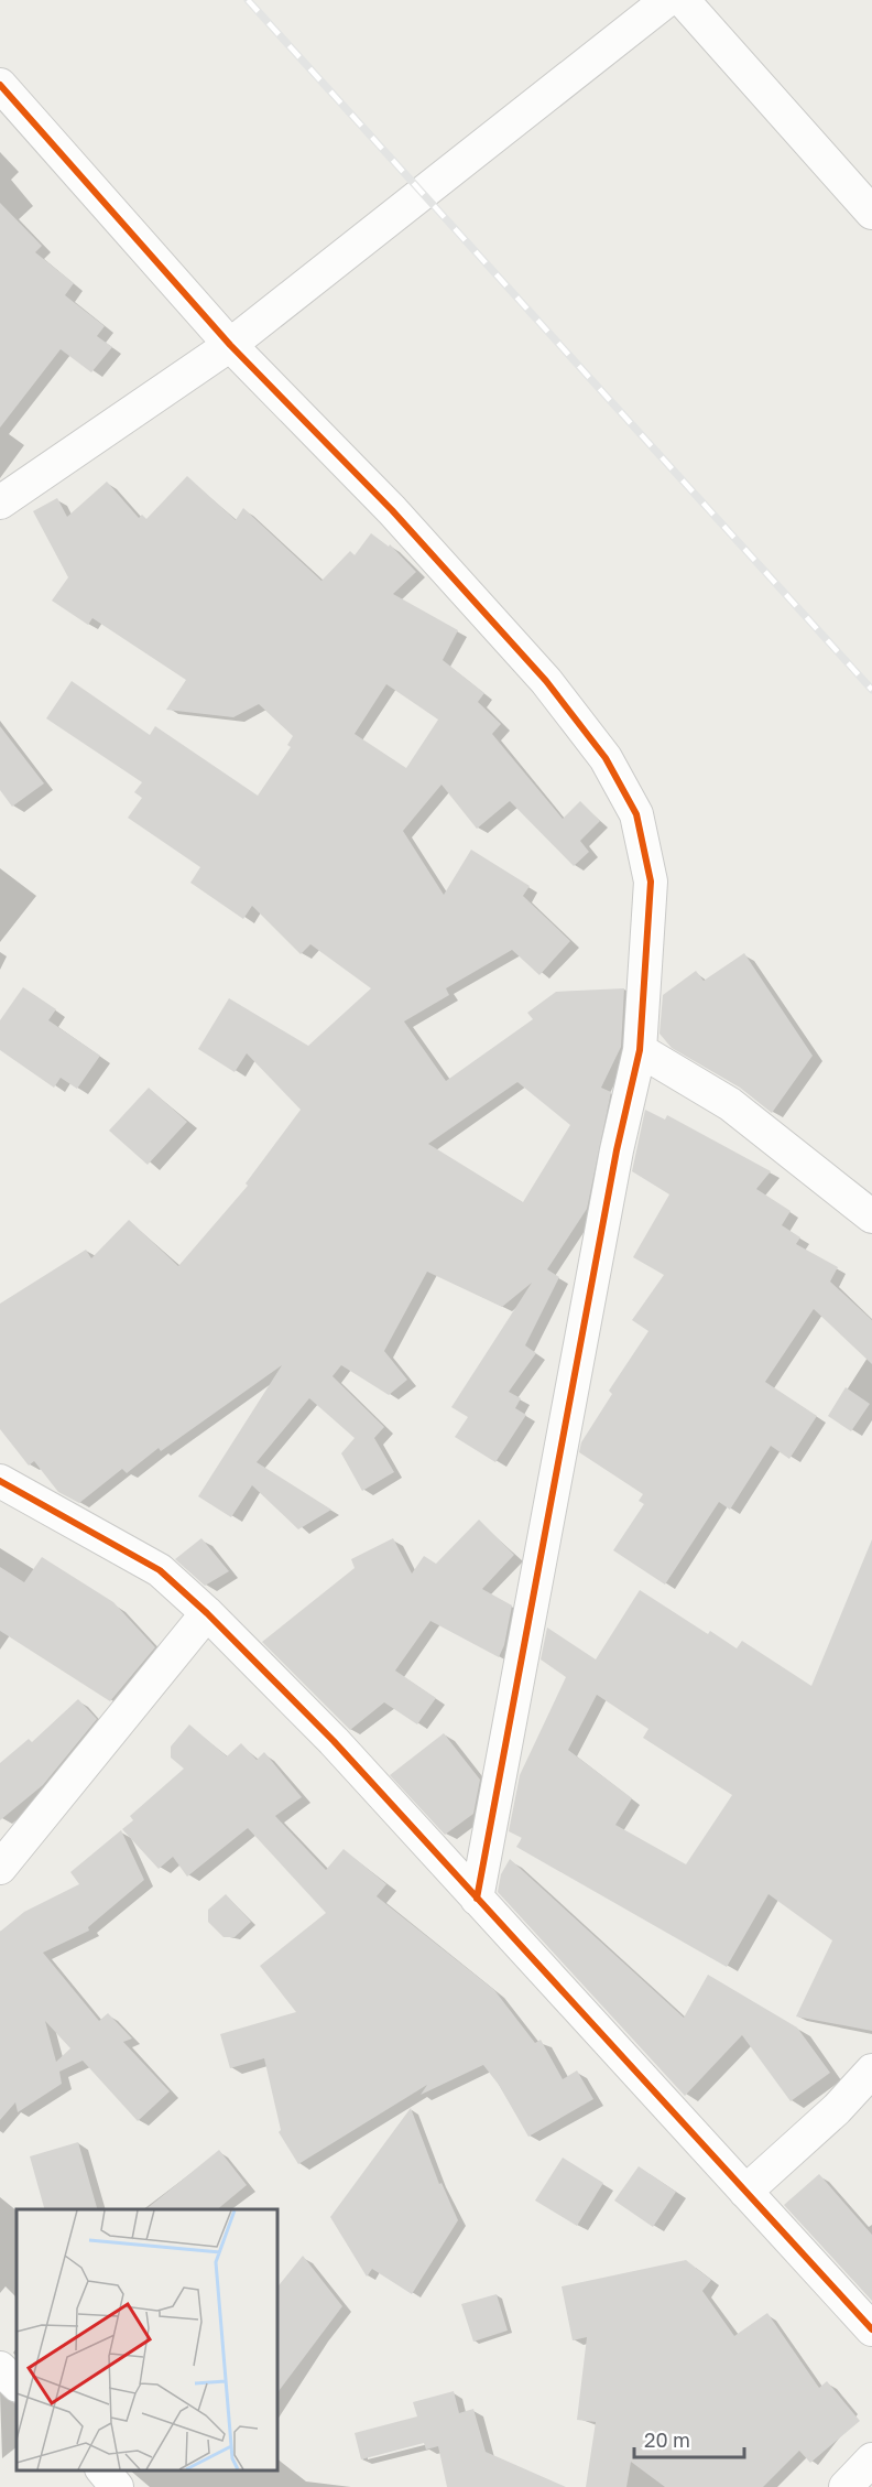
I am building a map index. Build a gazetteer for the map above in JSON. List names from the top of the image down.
{
  "scale_bar": "20 m"
}
